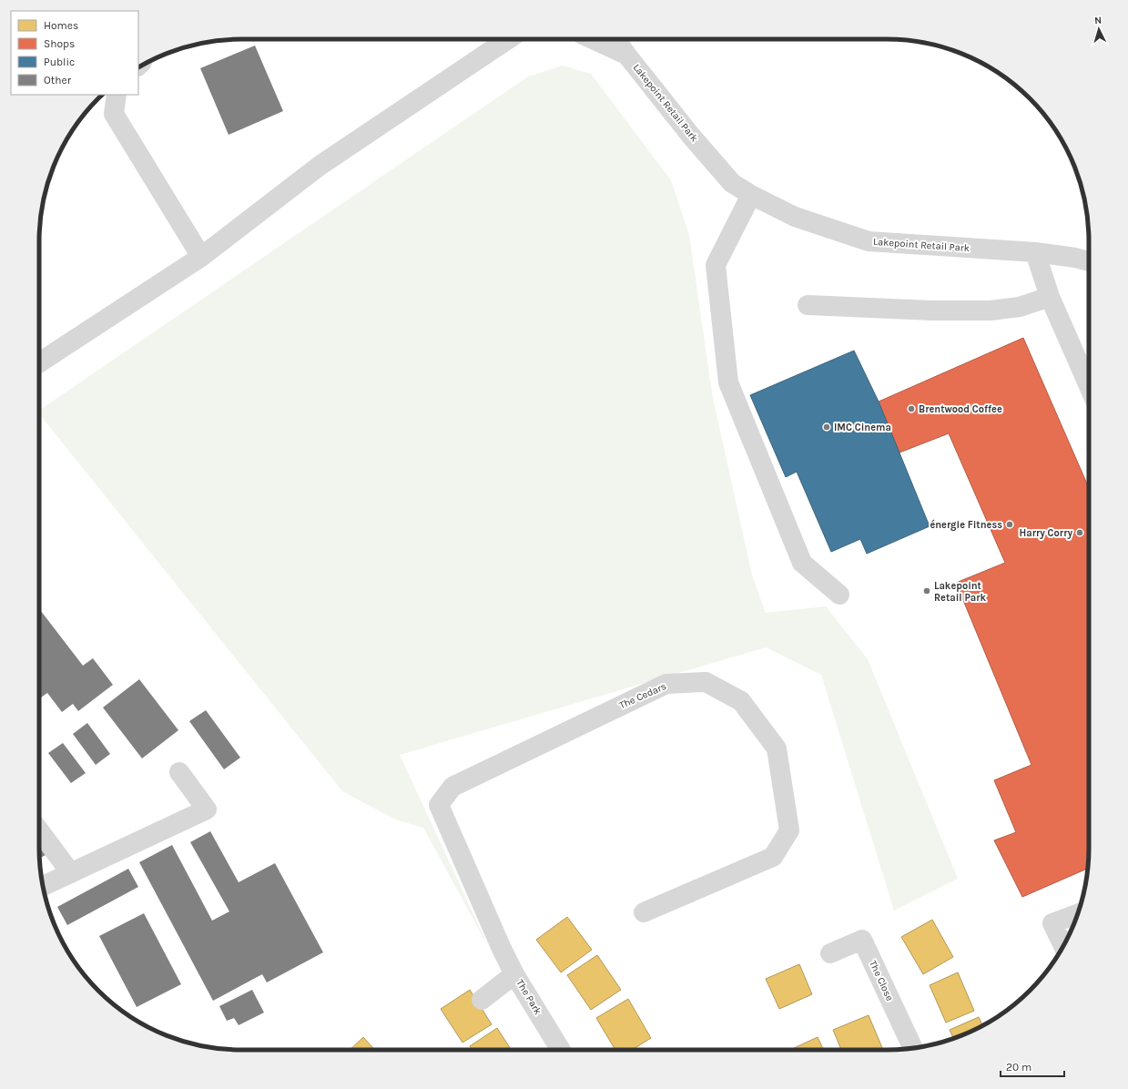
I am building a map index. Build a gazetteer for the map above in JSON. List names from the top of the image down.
{
  "streets": {
    "street": [
      "Lakepoint Retail Park",
      "The Cedars",
      "The Close",
      "The Park"
    ]
  },
  "crossings": [
    ["The Cedars", "The Park"]
  ],
  "places": [
    "Brentwood Coffee",
    "IMC Cinema",
    "énergie Fitness",
    "Harry Corry",
    "Lakepoint Retail Park"
  ],
  "legend": [
    "Homes",
    "Shops",
    "Public",
    "Other"
  ],
  "scale_bar": "20 m",
  "north": "top"
}
